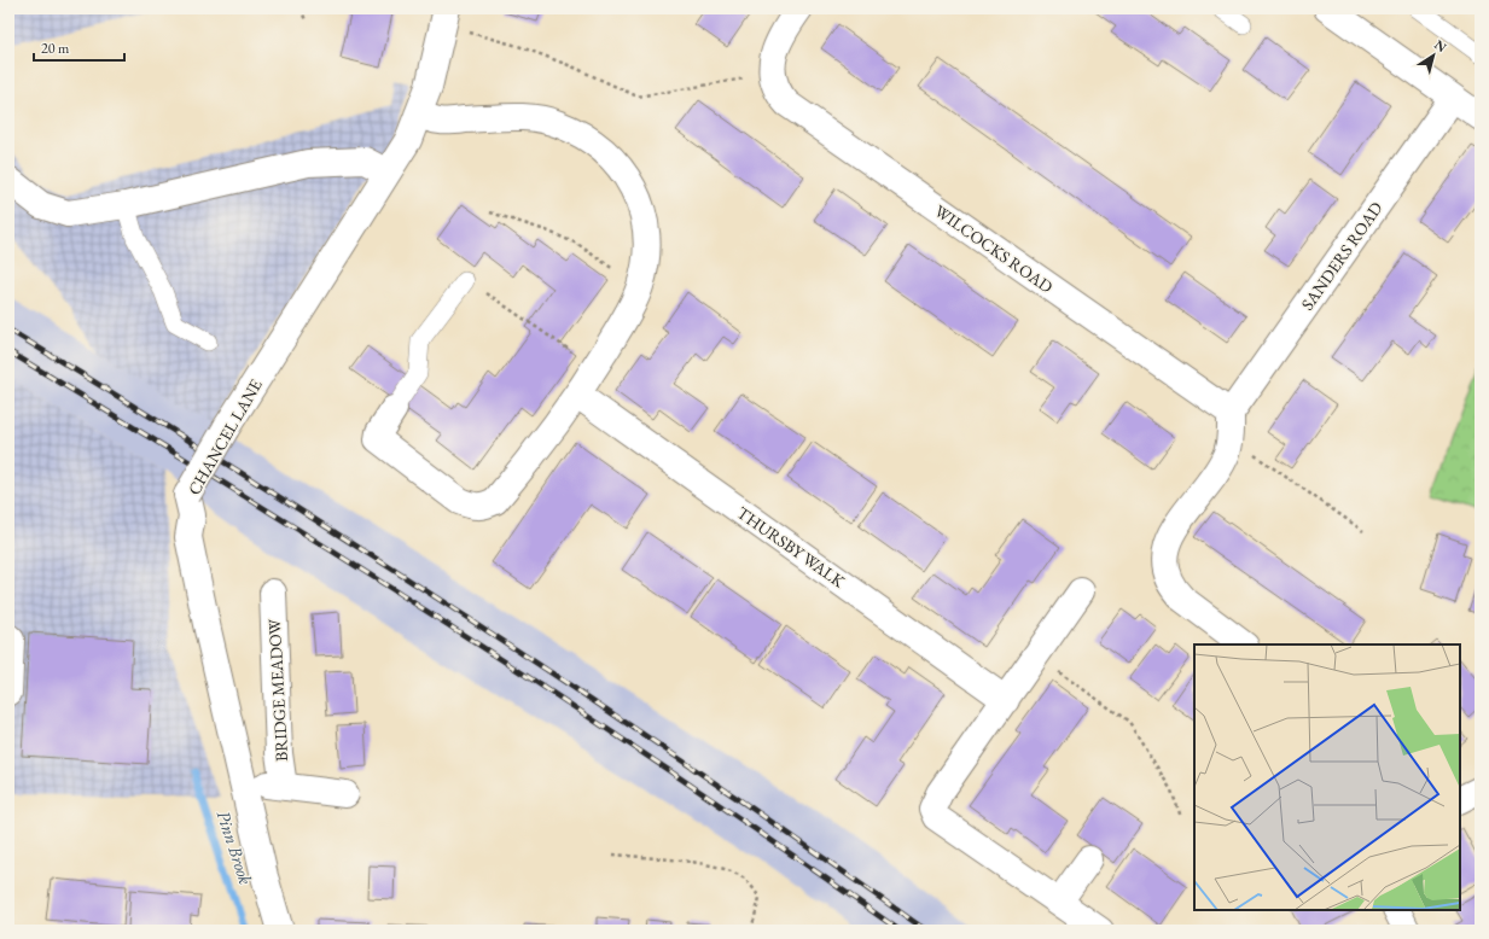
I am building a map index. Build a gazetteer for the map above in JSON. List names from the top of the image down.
{
  "streets": {
    "street": [
      "WILCOCKS ROAD",
      "SANDERS ROAD",
      "CHANCEL LANE",
      "THURSBY WALK",
      "BRIDGE MEADOW"
    ]
  },
  "crossings": [
    ["WILCOCKS ROAD", "SANDERS ROAD"],
    ["CHANCEL LANE", "BRIDGE MEADOW"]
  ],
  "water": ["Pinn Brook"],
  "scale_bar": "20 m",
  "north": "top right"
}
